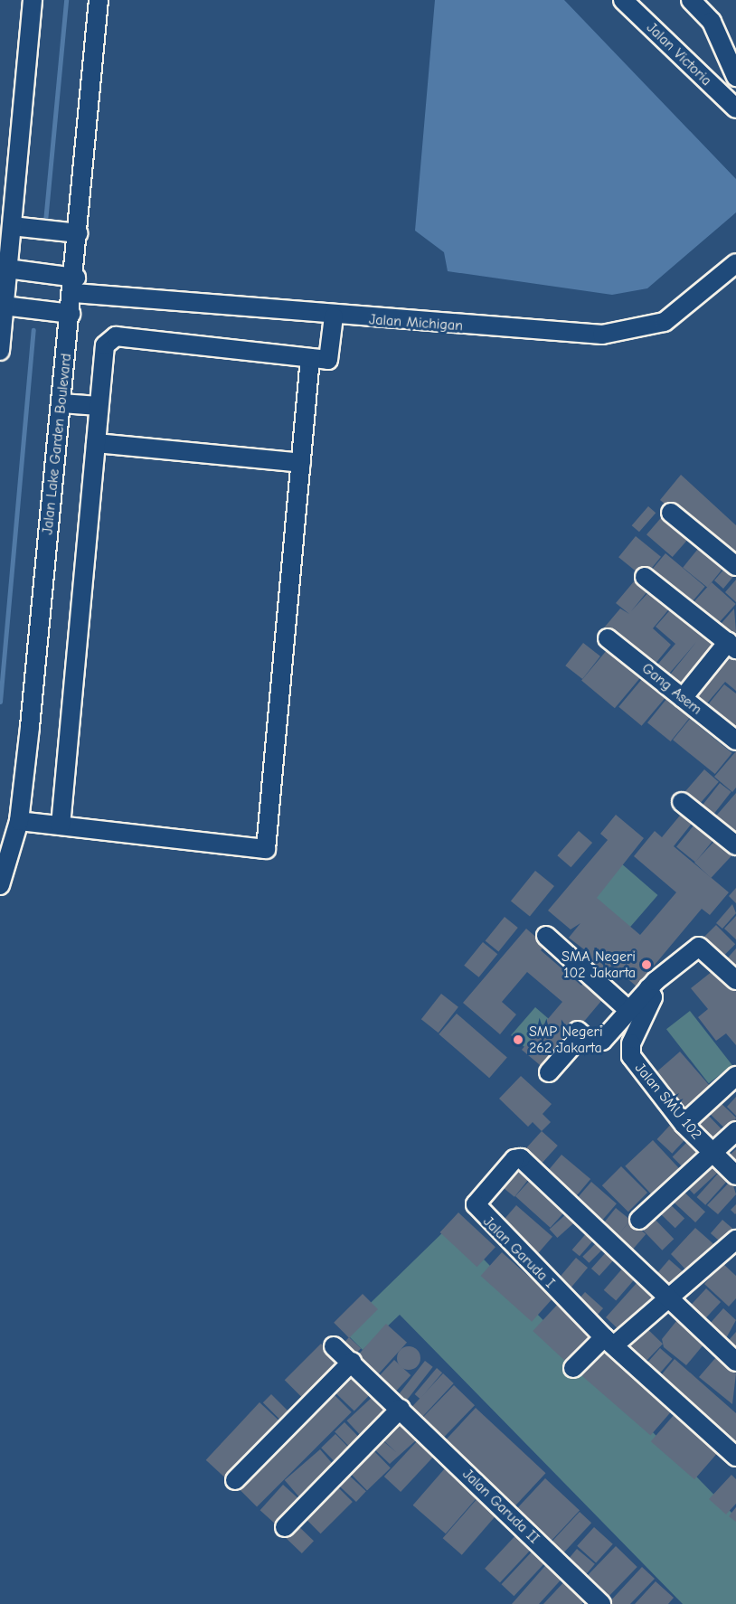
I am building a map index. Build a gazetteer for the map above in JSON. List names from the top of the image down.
{
  "streets": {
    "street": [
      "Jalan Victoria",
      "Jalan Michigan",
      "Jalan Lake Garden Boulevard",
      "Gang Asem",
      "Jalan SMU 102",
      "Jalan Garuda I",
      "Jalan Garuda II"
    ]
  },
  "crossings": [
    ["Jalan Michigan", "Jalan Lake Garden Boulevard"]
  ],
  "places": ["SMA Negeri 102 Jakarta", "SMP Negeri 262 Jakarta"]
}
